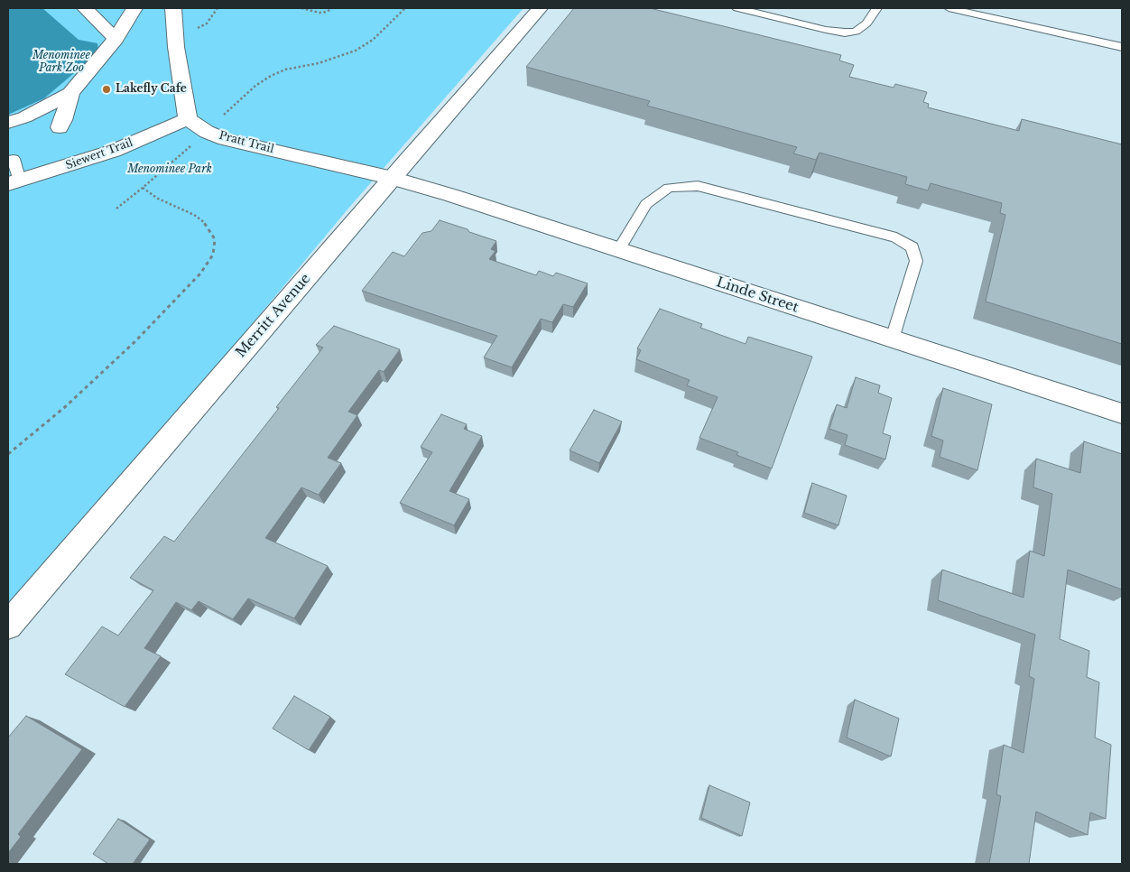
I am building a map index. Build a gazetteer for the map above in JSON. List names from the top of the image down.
{
  "streets": {
    "street": [
      "Pratt Trail",
      "Siewert Trail",
      "Linde Street",
      "Merritt Avenue"
    ]
  },
  "crossings": [
    ["Pratt Trail", "Siewert Trail"],
    ["Pratt Trail", "Linde Street"],
    ["Pratt Trail", "Merritt Avenue"],
    ["Linde Street", "Merritt Avenue"]
  ],
  "parks": ["Menominee Park Zoo", "Menominee Park"],
  "places": ["Lakefly Cafe"]
}
